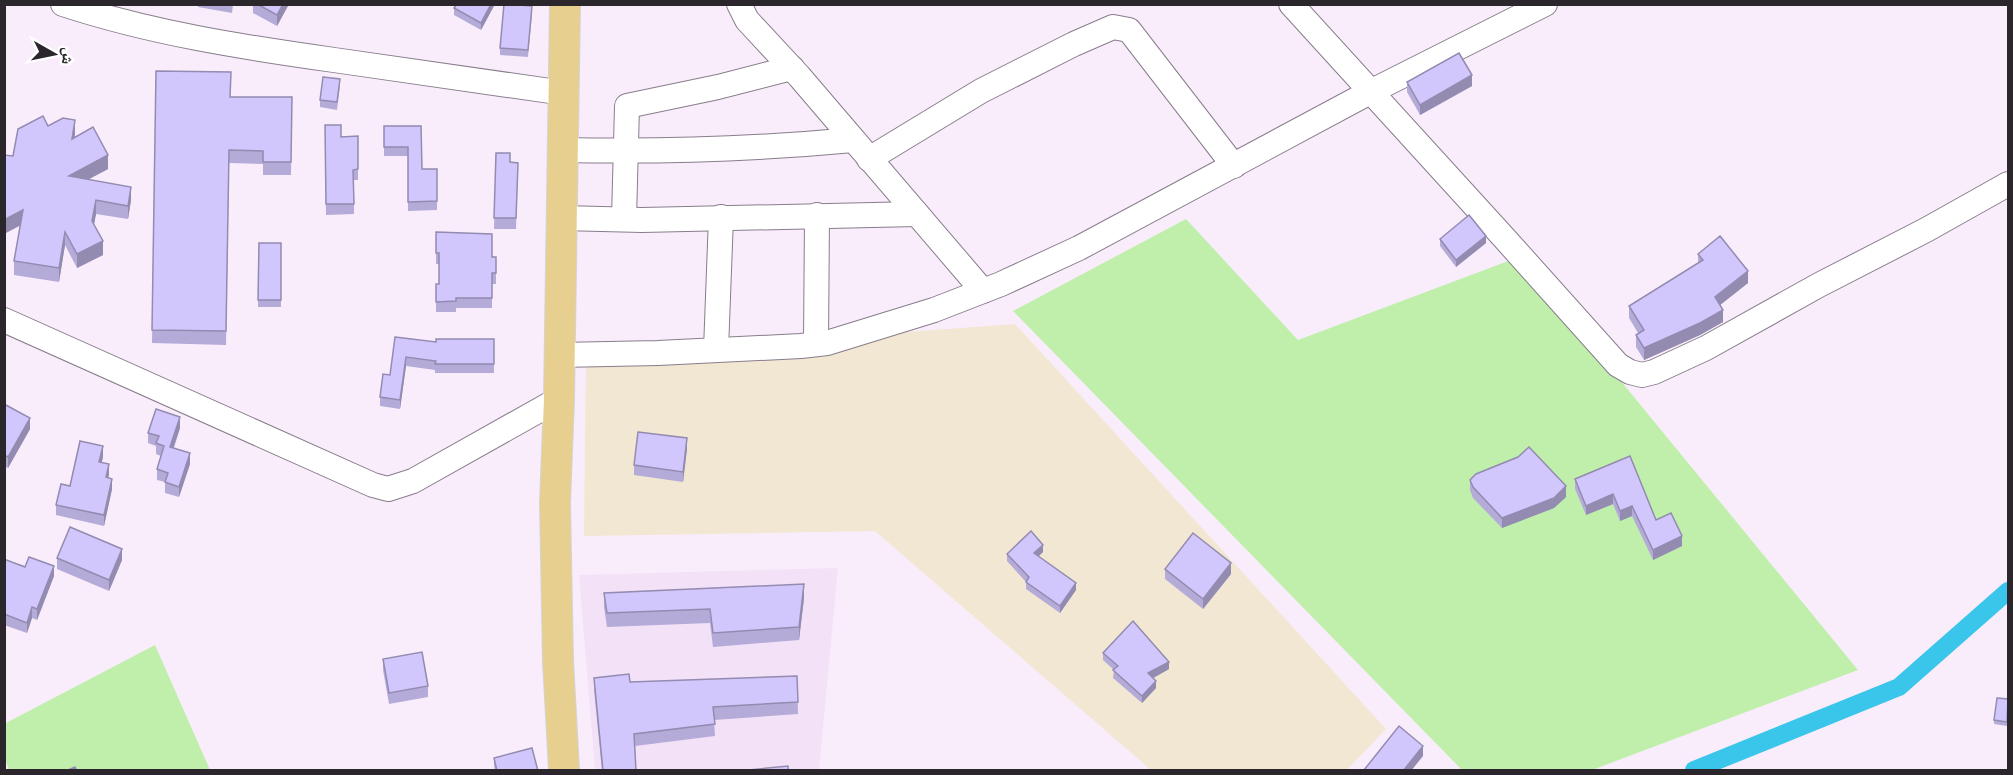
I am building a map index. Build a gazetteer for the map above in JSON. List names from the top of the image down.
{
  "north": "right"
}
